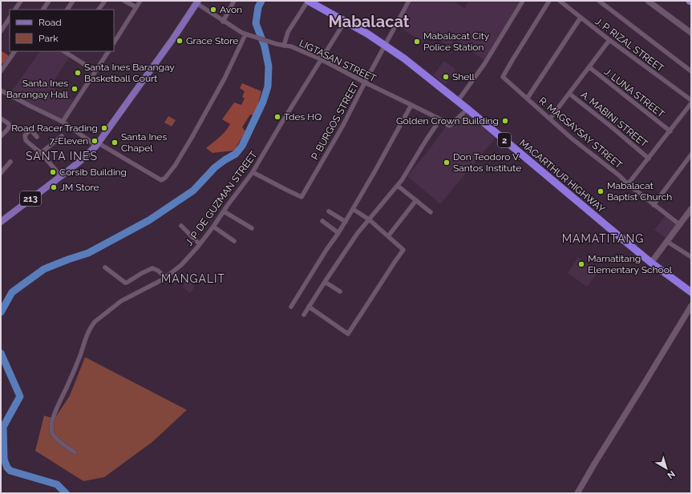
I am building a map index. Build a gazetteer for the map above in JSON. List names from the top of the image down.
{
  "streets": {
    "highway": ["2", "MACARTHUR HIGHWAY"],
    "main road": ["213"],
    "street": [
      "J. P. RIZAL STREET",
      "LIGTASAN STREET",
      "J. LUNA STREET",
      "A. MABINI STREET",
      "P. BURGOS STREET",
      "R. MAGSAYSAY STREET",
      "J. P. DE GUZMAN STREET"
    ]
  },
  "crossings": [
    ["LIGTASAN STREET", "P. BURGOS STREET"],
    ["LIGTASAN STREET", "MACARTHUR HIGHWAY"],
    ["LIGTASAN STREET", "213"],
    ["LIGTASAN STREET", "J. P. DE GUZMAN STREET"],
    ["P. BURGOS STREET", "MACARTHUR HIGHWAY"],
    ["P. BURGOS STREET", "J. P. DE GUZMAN STREET"],
    ["MACARTHUR HIGHWAY", "J. P. DE GUZMAN STREET"]
  ],
  "districts": [
    "Mabalacat",
    "SANTA INES",
    "MAMATITANG",
    "MANGALIT"
  ],
  "places": [
    "Avon",
    "Grace Store",
    "Mabalacat City Police Station",
    "Santa Ines Barangay Basketball Court",
    "Shell",
    "Santa Ines Barangay Hall",
    "Tdes HQ",
    "Golden Crown Building",
    "Road Racer Trading",
    "7-Eleven",
    "Santa Ines Chapel",
    "Don Teodoro V. Santos Institute",
    "Corsib Building",
    "JM Store",
    "Mabalacat Baptist Church",
    "Mamatitang Elementary School"
  ],
  "legend": ["Road", "Park"],
  "north": "bottom right"
}
